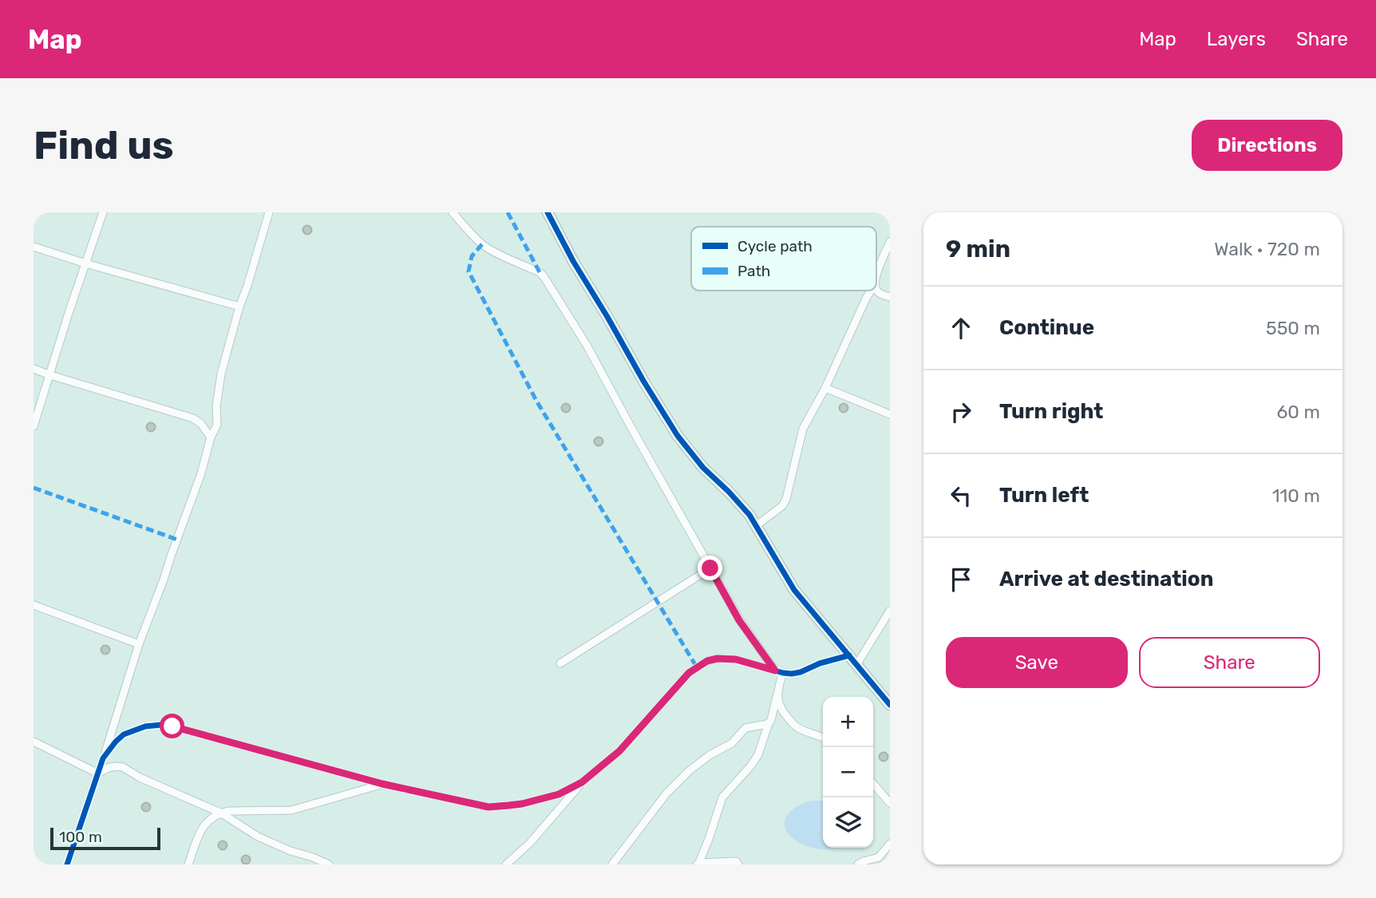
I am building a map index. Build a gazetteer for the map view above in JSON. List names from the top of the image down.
{
  "legend": ["Cycle path", "Path"],
  "scale_bar": "100 m",
  "page": {
    "header": "Map",
    "nav": ["Map", "Layers", "Share"],
    "buttons": [
      "Directions",
      ["Save", "Share"]
    ],
    "title": "Find us",
    "heading": ["9 min", "Walk · 720 m"],
    "list": [
      ["Continue", "550 m"],
      ["Turn right", "60 m"],
      ["Turn left", "110 m"],
      "Arrive at destination"
    ],
    "map_buttons": ["+", "−"],
    "scale": "100 m"
  }
}
